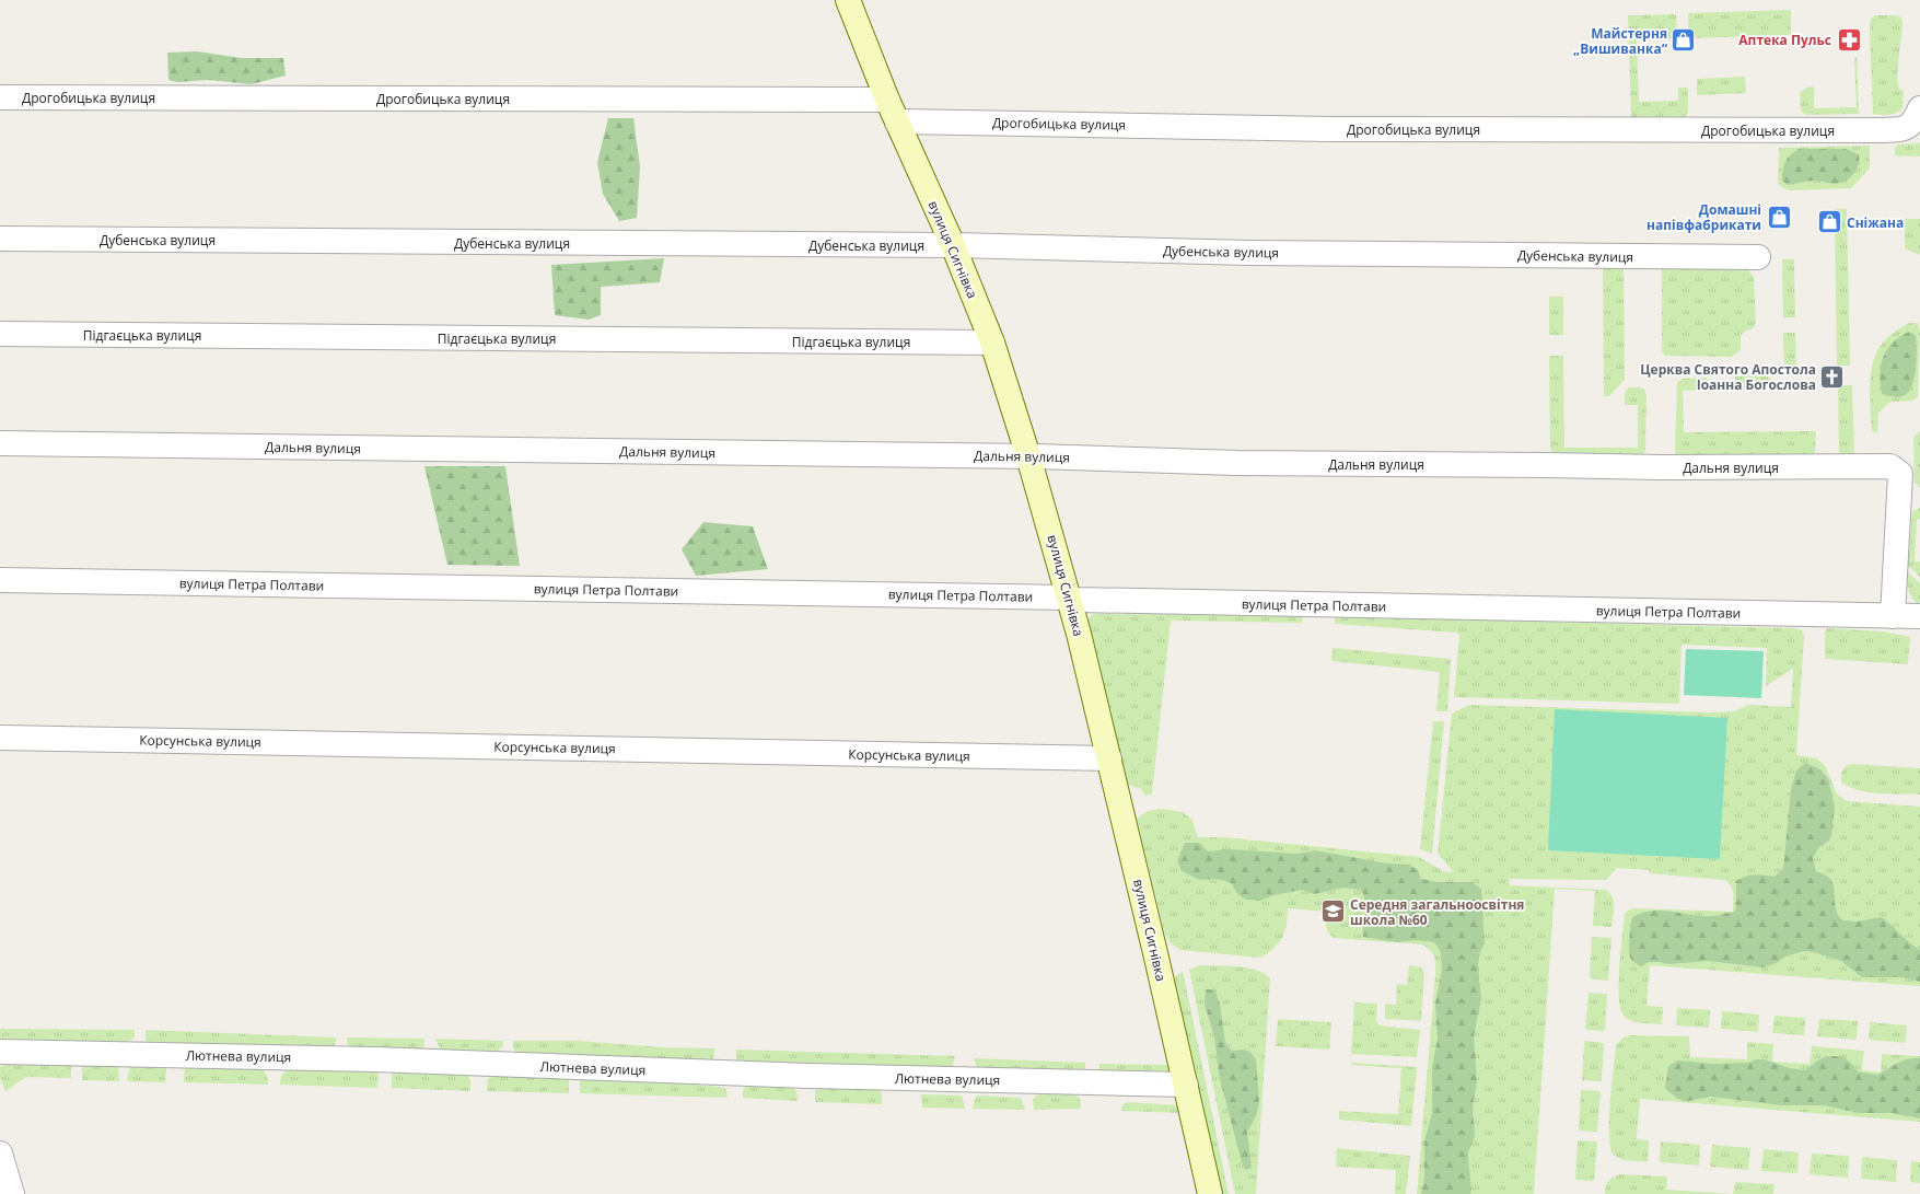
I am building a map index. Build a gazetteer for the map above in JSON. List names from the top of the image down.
{
  "streets": {
    "street": [
      "Дрогобицька вулиця",
      "Дубенська вулиця",
      "вулиця Сигнівка",
      "Підгаєцька вулиця",
      "Дальня вулиця",
      "вулиця Петра Полтави",
      "Корсунська вулиця",
      "Лютнева вулиця"
    ]
  },
  "crossings": [
    ["Дрогобицька вулиця", "вулиця Сигнівка"],
    ["Дубенська вулиця", "вулиця Сигнівка"],
    ["вулиця Сигнівка", "Підгаєцька вулиця"],
    ["вулиця Сигнівка", "Дальня вулиця"],
    ["вулиця Сигнівка", "вулиця Петра Полтави"],
    ["вулиця Сигнівка", "Корсунська вулиця"],
    ["вулиця Сигнівка", "Лютнева вулиця"],
    ["Дальня вулиця", "вулиця Петра Полтави"]
  ],
  "places": {
    "pharmacy": ["Аптека Пульс"],
    "shop": ["Майстерня „Вишиванка“", "Домашні напівфабрикати", "Сніжана"],
    "church": ["Церква Святого Апостола Іоанна Богослова"],
    "school or university": ["Середня загальноосвітня школа №60"]
  }
}
